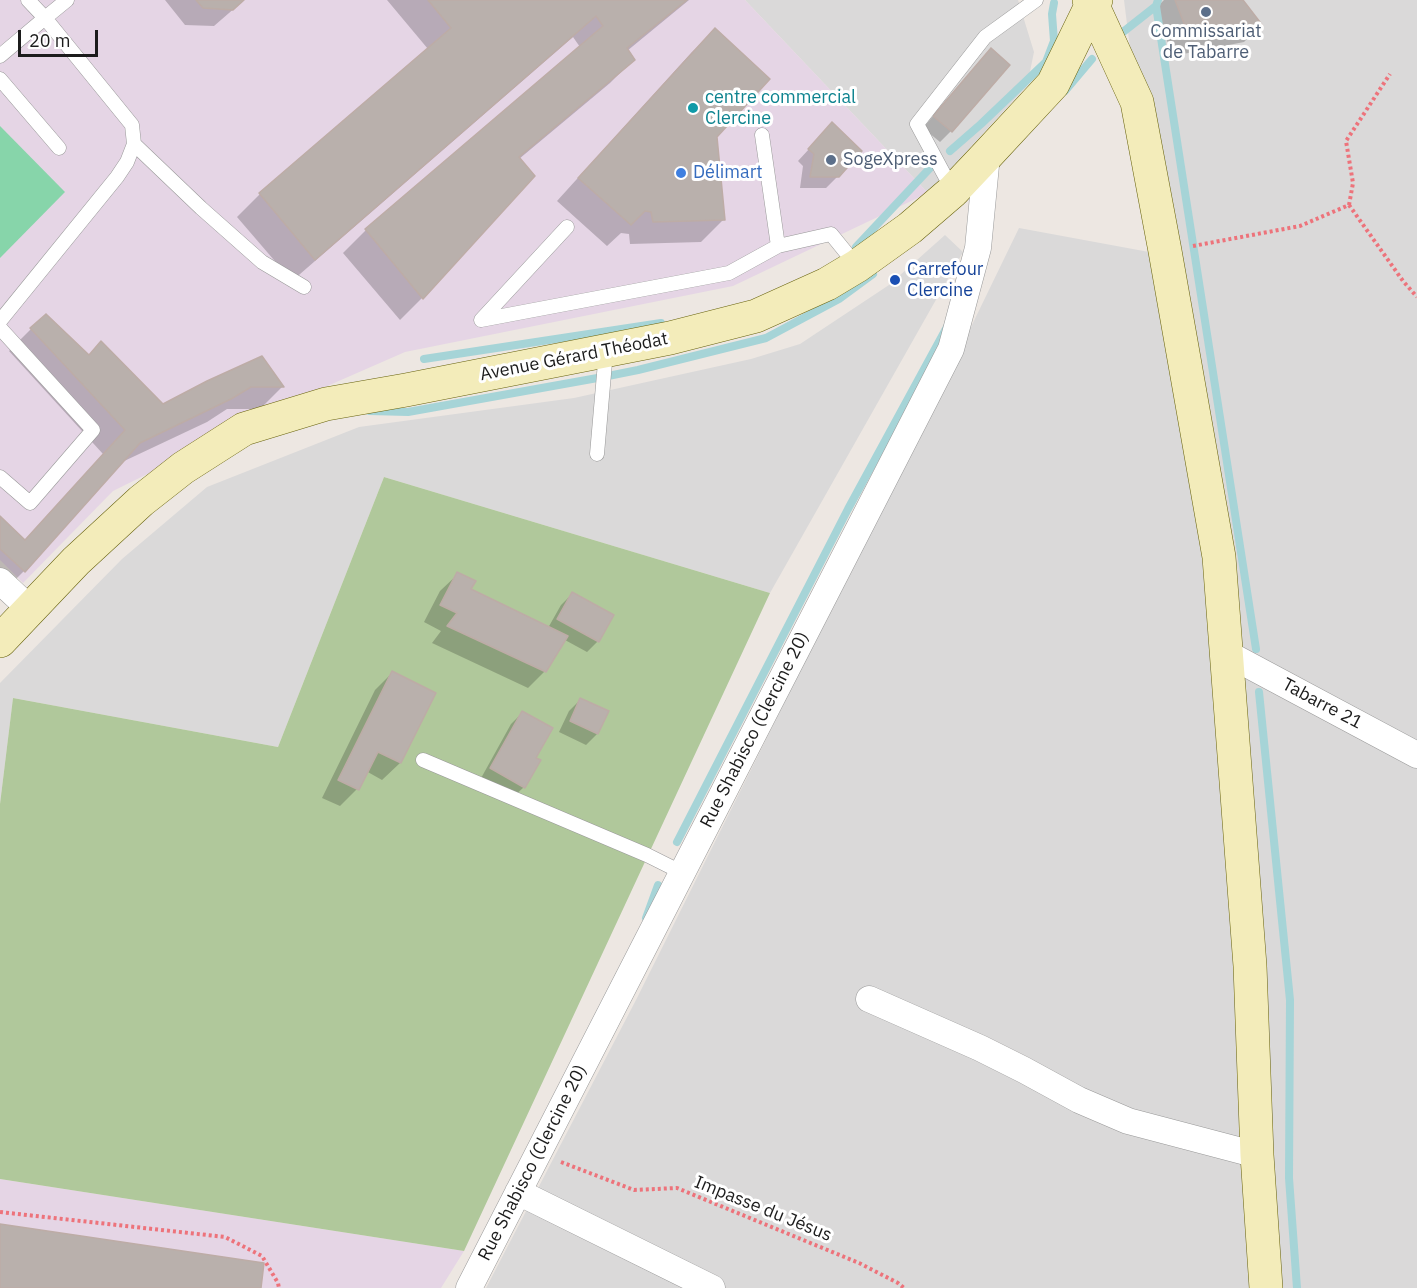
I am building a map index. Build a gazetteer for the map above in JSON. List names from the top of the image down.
{
  "streets": {
    "street": ["Avenue Gérard Théodat", "Tabarre 21", "Rue Shabisco (Clercine 20)"],
    "path": ["Impasse du Jésus"]
  },
  "crossings": [
    ["Avenue Gérard Théodat", "Rue Shabisco (Clercine 20)"],
    ["Rue Shabisco (Clercine 20)", "Impasse du Jésus"]
  ],
  "places": [
    "Commissariat de Tabarre",
    "centre commercial Clercine",
    "SogeXpress",
    "Délimart",
    "Carrefour Clercine"
  ],
  "scale_bar": "20 m"
}
